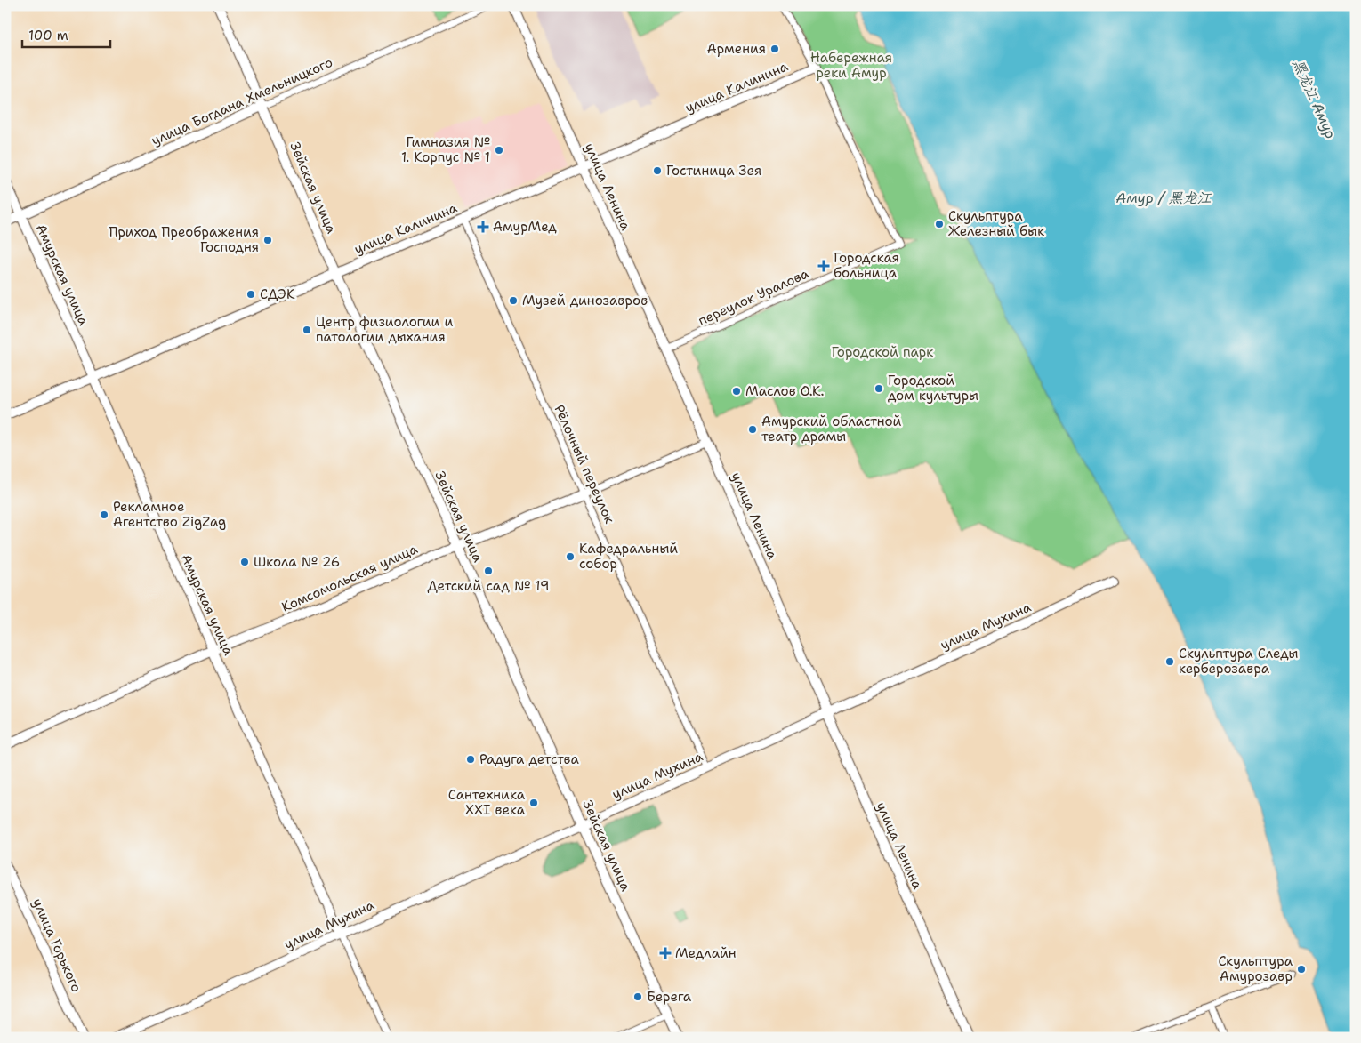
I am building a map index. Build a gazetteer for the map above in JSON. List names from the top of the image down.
{
  "streets": {
    "street": [
      "улица Калинина",
      "улица Богдана Хмельницкого",
      "улица Ленина",
      "Зейская улица",
      "Амурская улица",
      "переулок Уралова",
      "Рёлочный переулок",
      "Комсомольская улица",
      "улица Мухина",
      "улица Горького"
    ]
  },
  "crossings": [
    ["улица Калинина", "улица Ленина"],
    ["улица Калинина", "Зейская улица"],
    ["улица Калинина", "Амурская улица"],
    ["улица Калинина", "переулок Уралова"],
    ["улица Калинина", "Рёлочный переулок"],
    ["улица Богдана Хмельницкого", "Зейская улица"],
    ["улица Богдана Хмельницкого", "Амурская улица"],
    ["улица Ленина", "переулок Уралова"],
    ["улица Ленина", "Комсомольская улица"],
    ["улица Ленина", "улица Мухина"],
    ["Зейская улица", "Комсомольская улица"],
    ["Зейская улица", "улица Мухина"],
    ["Амурская улица", "Комсомольская улица"],
    ["Амурская улица", "улица Мухина"],
    ["Рёлочный переулок", "Комсомольская улица"],
    ["Рёлочный переулок", "улица Мухина"]
  ],
  "water": ["黑龙江 Амур", "Амур / 黑龙江"],
  "parks": ["Набережная реки Амур", "Городской парк"],
  "places": {
    "other": [
      "Армения",
      "Гимназия № 1. Корпус № 1",
      "Гостиница Зея",
      "Скульптура Железный бык",
      "Приход Преображения Господня",
      "СДЭК",
      "Музей динозавров",
      "Центр физиологии и патологии дыхания",
      "Городской дом культуры",
      "Маслов О.К.",
      "Амурский областной театр драмы",
      "Рекламное Агентство ZigZag",
      "Кафедральный собор",
      "Школа № 26",
      "Детский сад № 19",
      "Скульптура Следы керберозавра",
      "Радуга детства",
      "Сантехника XXI века",
      "Скульптура Амурозавр",
      "Берега"
    ],
    "health": ["АмурМед", "Городская больница", "Медлайн"]
  },
  "scale_bar": "100 m"
}
